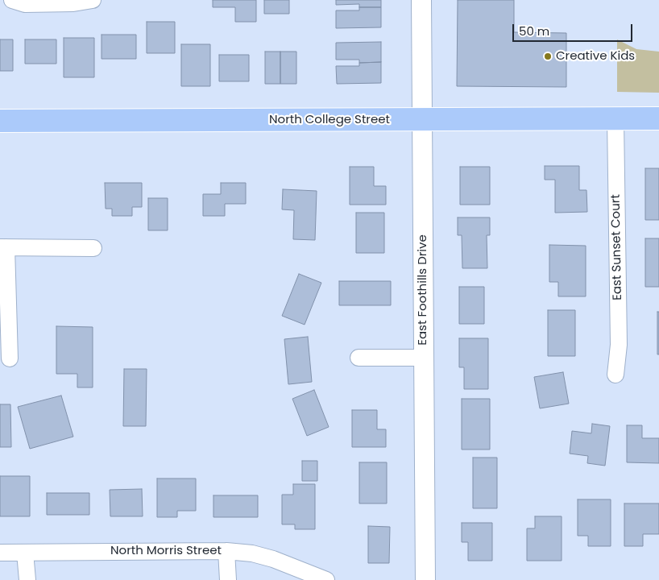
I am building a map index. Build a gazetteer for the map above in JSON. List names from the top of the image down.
{
  "streets": {
    "main road": ["North College Street"],
    "street": ["East Sunset Court", "East Foothills Drive", "North Morris Street"]
  },
  "crossings": [
    ["North College Street", "East Sunset Court"],
    ["North College Street", "East Foothills Drive"]
  ],
  "places": ["Creative Kids"],
  "scale_bar": "50 m"
}
